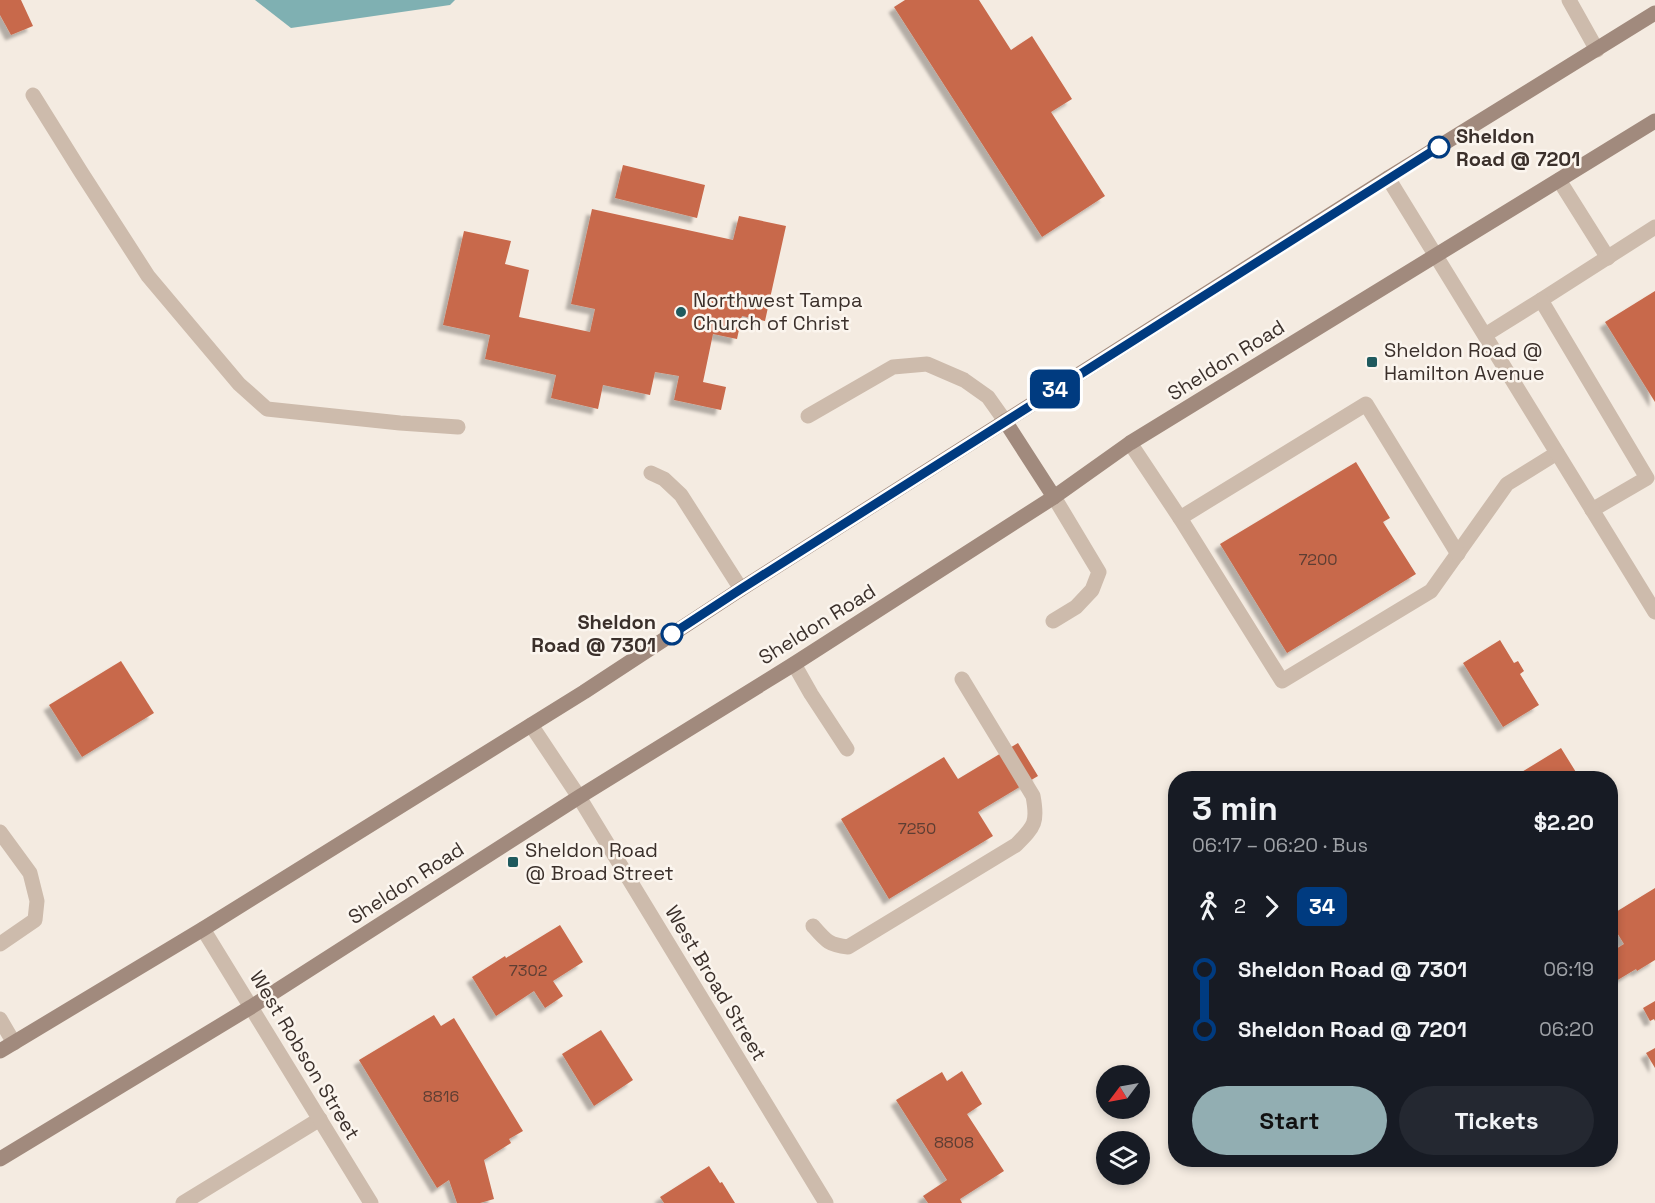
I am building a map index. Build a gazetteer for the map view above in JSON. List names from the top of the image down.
{
  "streets": {
    "main road": ["Sheldon Road"],
    "street": ["West Broad Street", "West Robson Street"]
  },
  "crossings": [
    ["Sheldon Road", "West Broad Street"],
    ["Sheldon Road", "West Robson Street"]
  ],
  "places": {
    "other": ["Sheldon Road @ 7201", "Northwest Tampa Church of Christ", "Sheldon Road @ 7301"],
    "transit": ["Sheldon Road @ Hamilton Avenue", "Sheldon Road @ Broad Street"]
  },
  "lines": ["bus line 34"],
  "house_numbers": [
    "7200",
    "7250",
    "7302",
    "8816",
    "8808"
  ],
  "north": "bottom left",
  "page": {
    "on_map": "34",
    "heading": ["3 min", "06:17 – 06:20 · Bus", "$2.20"],
    "legs": ["2", "34"],
    "list": [
      {
        "name": "Sheldon Road @ 7301",
        "value": "06:19"
      },
      {
        "name": "Sheldon Road @ 7201",
        "value": "06:20"
      }
    ],
    "buttons": ["Start", "Tickets"]
  }
}
